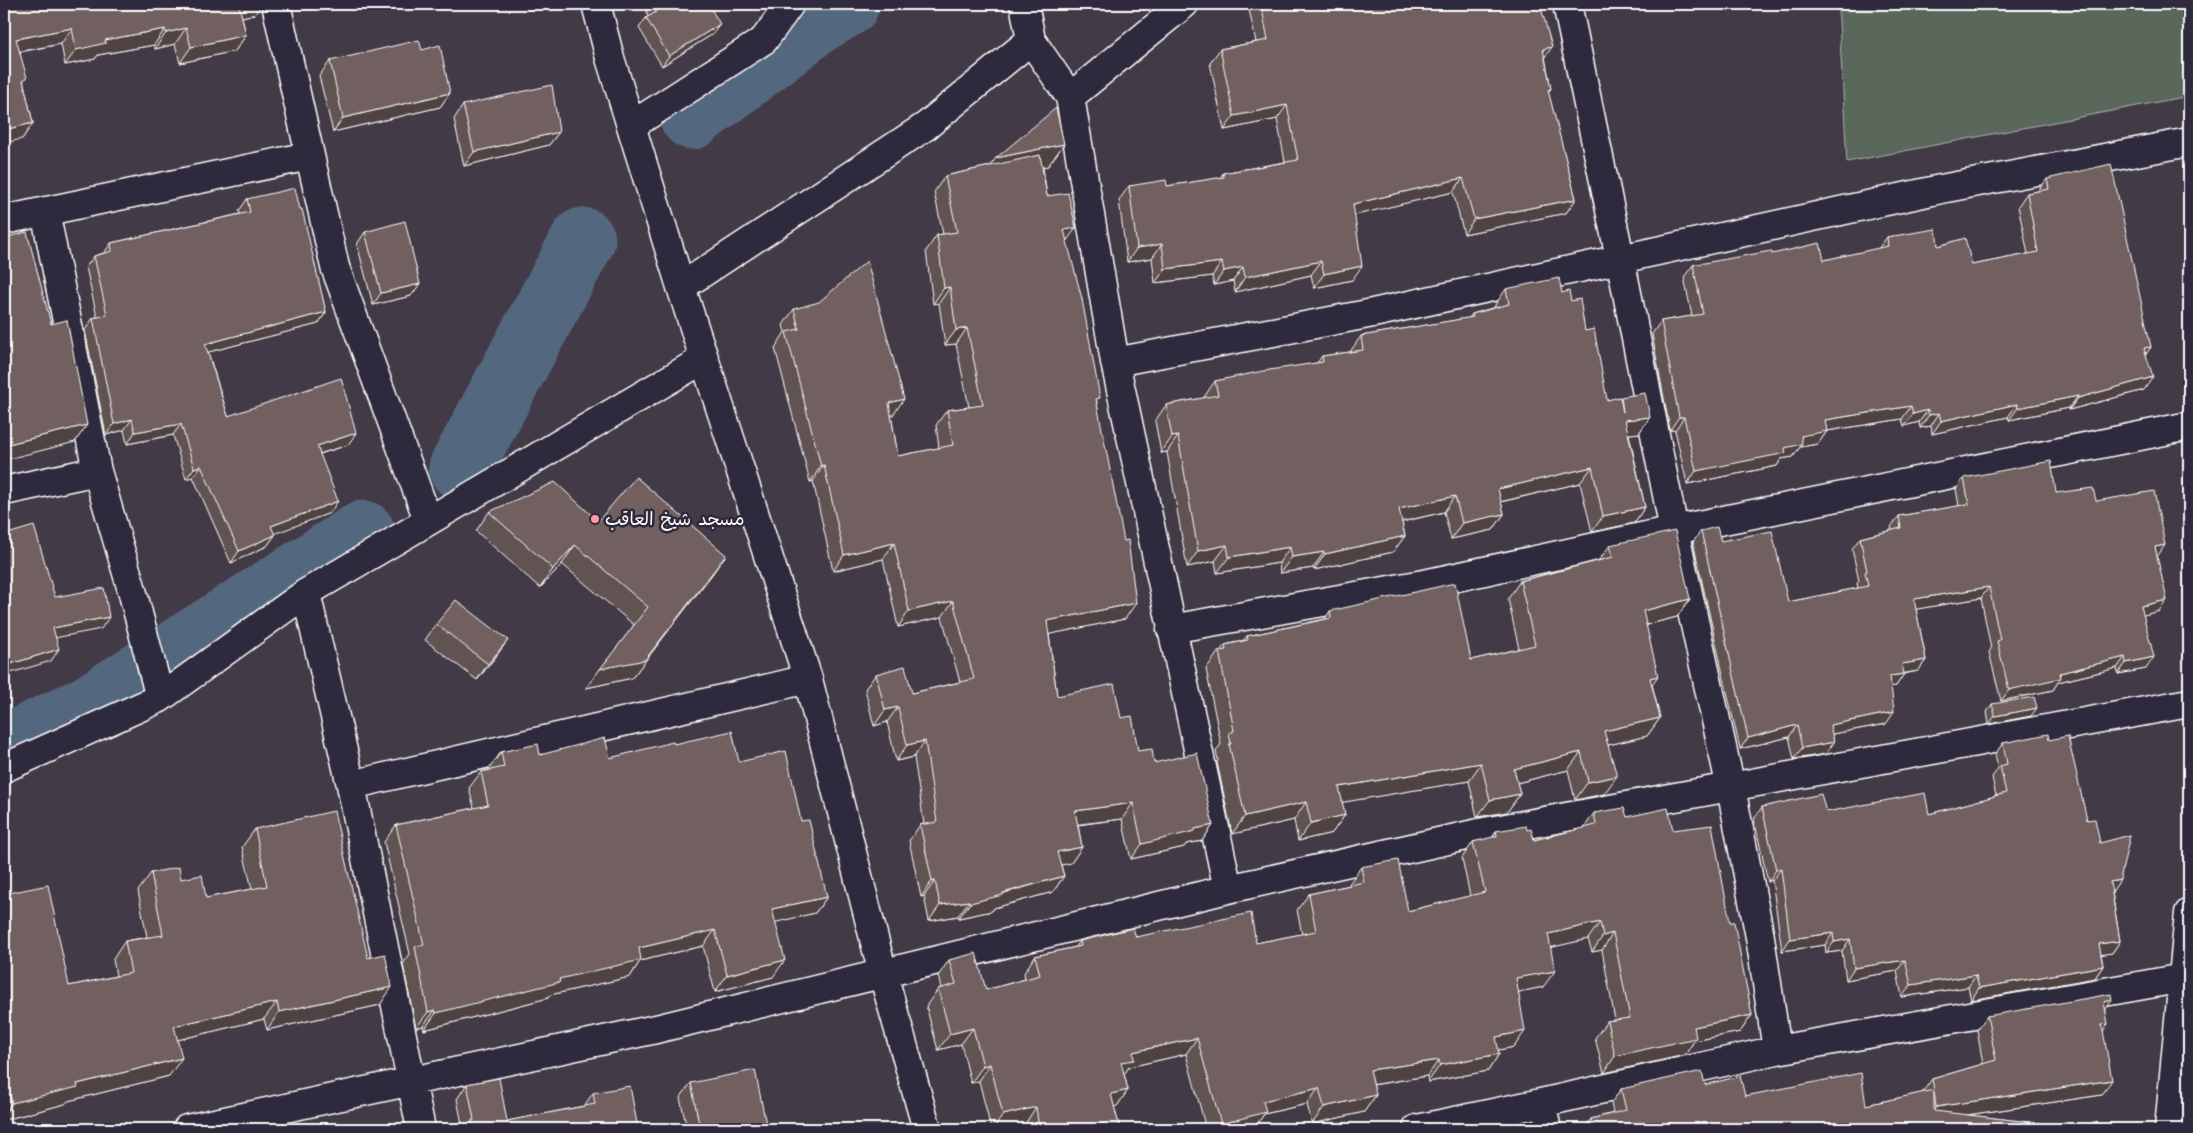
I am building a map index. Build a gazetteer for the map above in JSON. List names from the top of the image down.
{
  "places": ["مسجد شيخ العاقب"]
}
